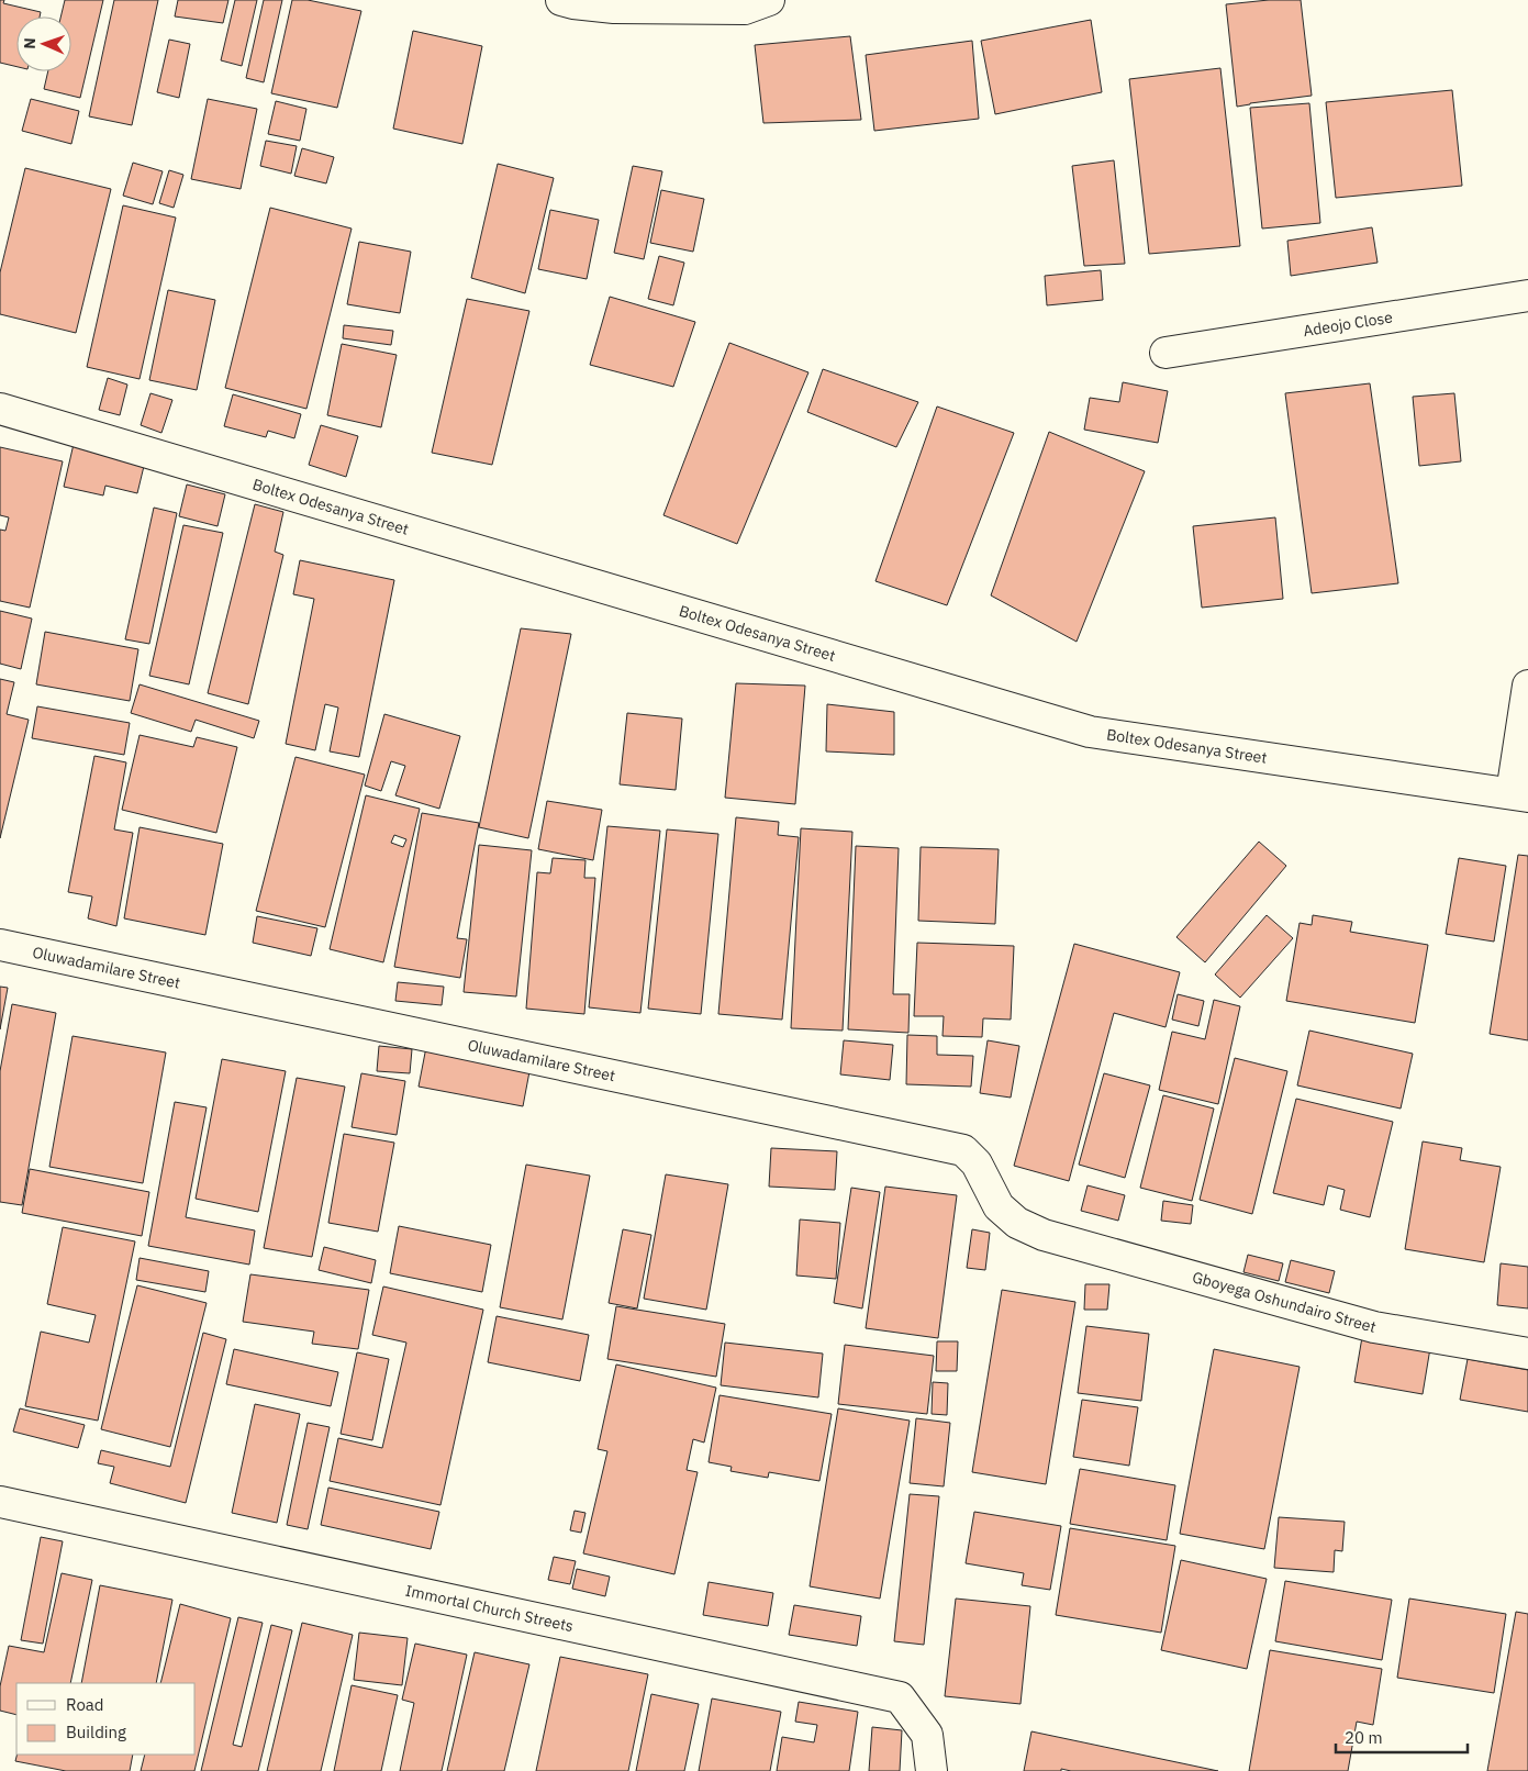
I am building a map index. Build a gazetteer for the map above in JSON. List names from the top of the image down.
{
  "streets": {
    "street": [
      "Adeojo Close",
      "Boltex Odesanya Street",
      "Oluwadamilare Street",
      "Gboyega Oshundairo Street",
      "Immortal Church Streets"
    ]
  },
  "crossings": [
    ["Oluwadamilare Street", "Gboyega Oshundairo Street"]
  ],
  "legend": ["Road", "Building"],
  "scale_bar": "20 m",
  "north": "left"
}
